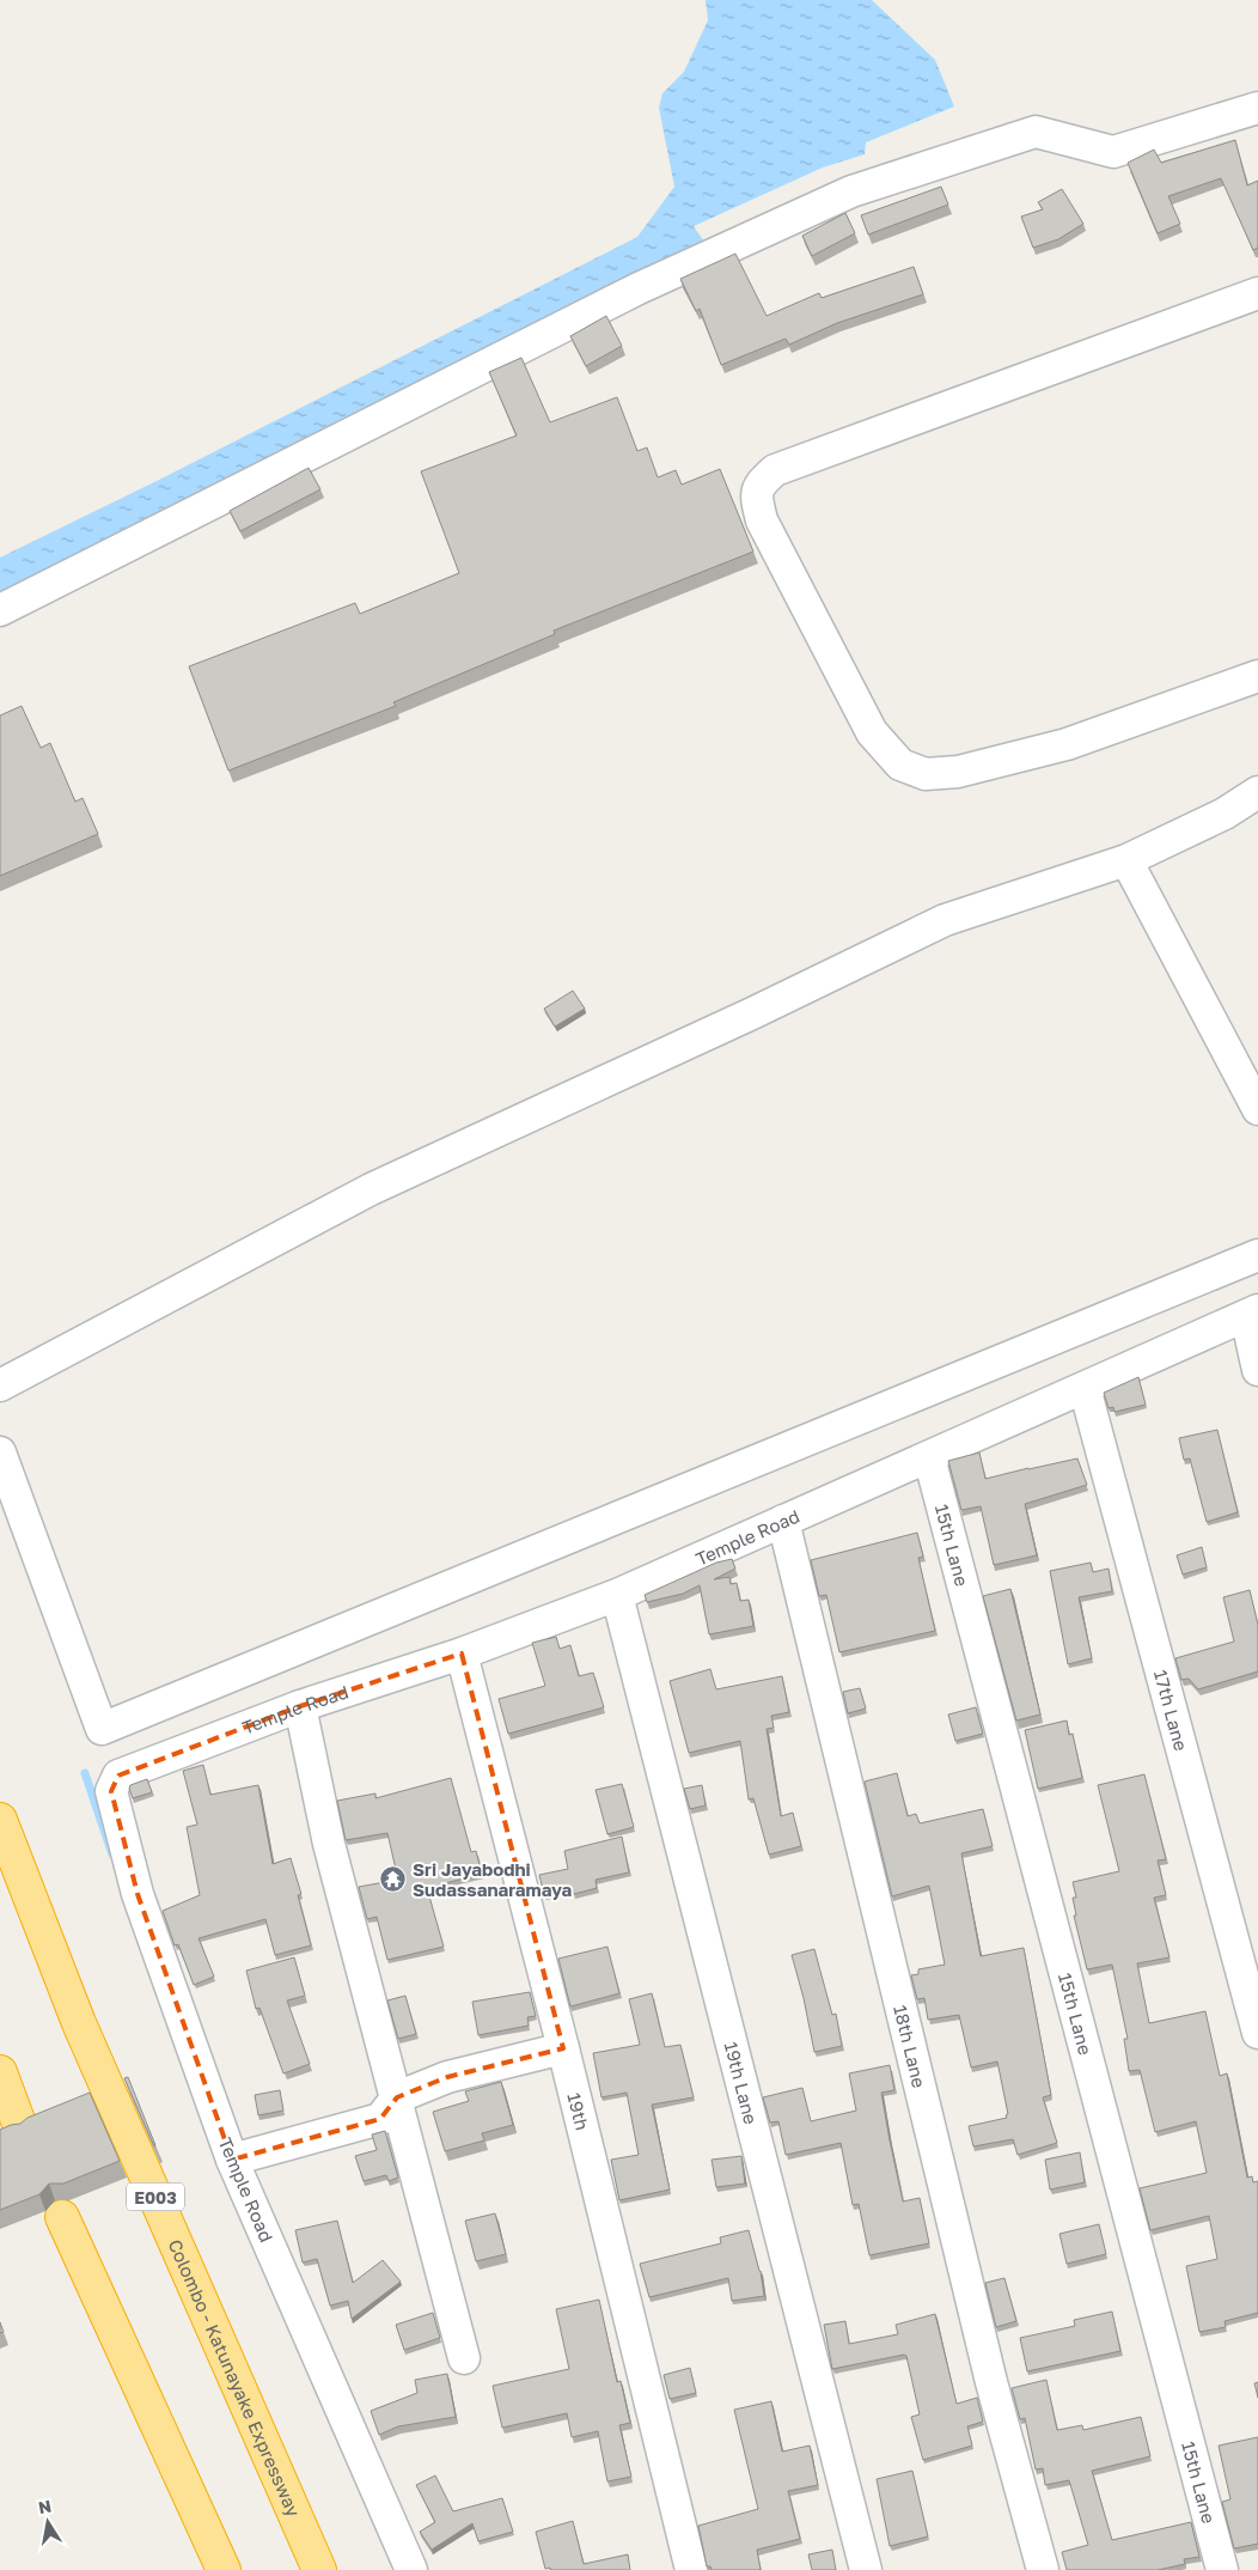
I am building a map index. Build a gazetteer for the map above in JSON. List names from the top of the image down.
{
  "streets": {
    "highway": ["E003", "Colombo - Katunayake Expressway"],
    "street": [
      "Temple Road",
      "15th Lane",
      "17th Lane",
      "18th Lane",
      "19th Lane",
      "19th"
    ]
  },
  "crossings": [
    ["Temple Road", "15th Lane"],
    ["Temple Road", "17th Lane"],
    ["Temple Road", "18th Lane"],
    ["Temple Road", "19th Lane"],
    ["Temple Road", "19th"]
  ],
  "places": {
    "temple": ["Sri Jayabodhi Sudassanaramaya"]
  },
  "north": "top"
}
